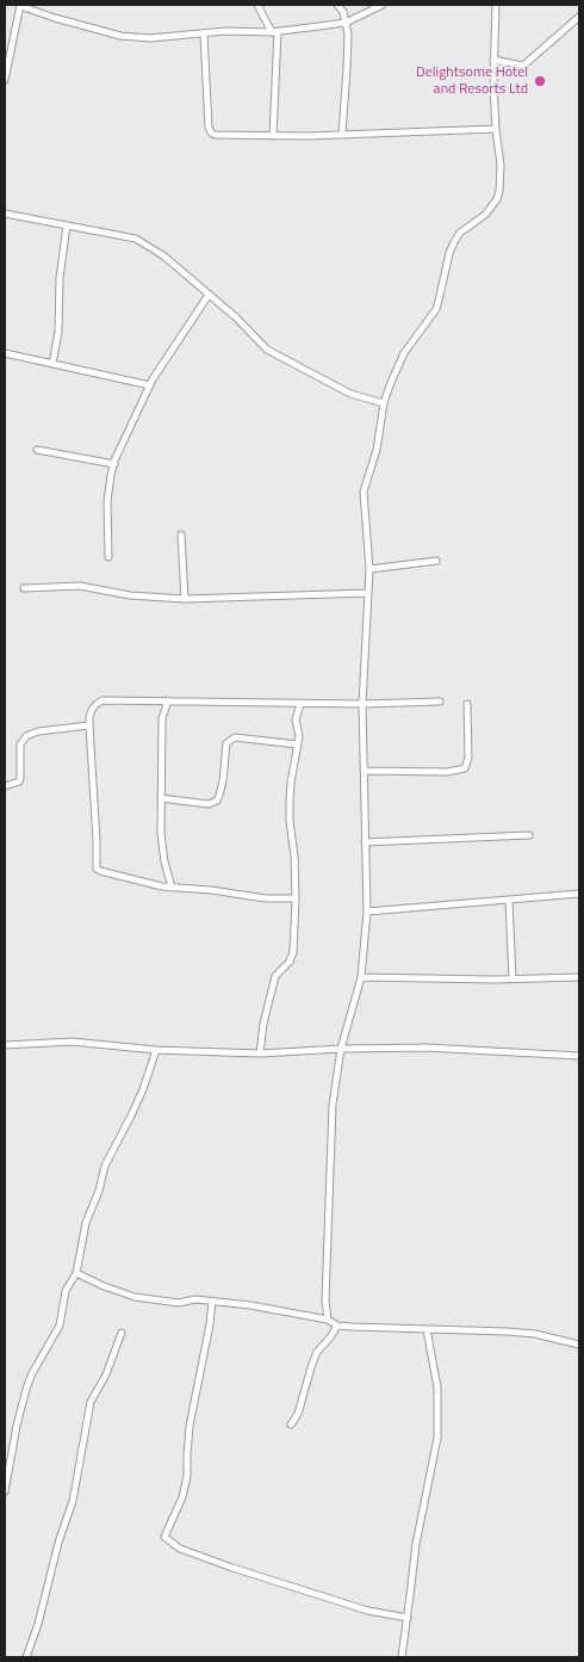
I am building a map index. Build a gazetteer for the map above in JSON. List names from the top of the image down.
{
  "places": ["Delightsome Hotel and Resorts Ltd"]
}
